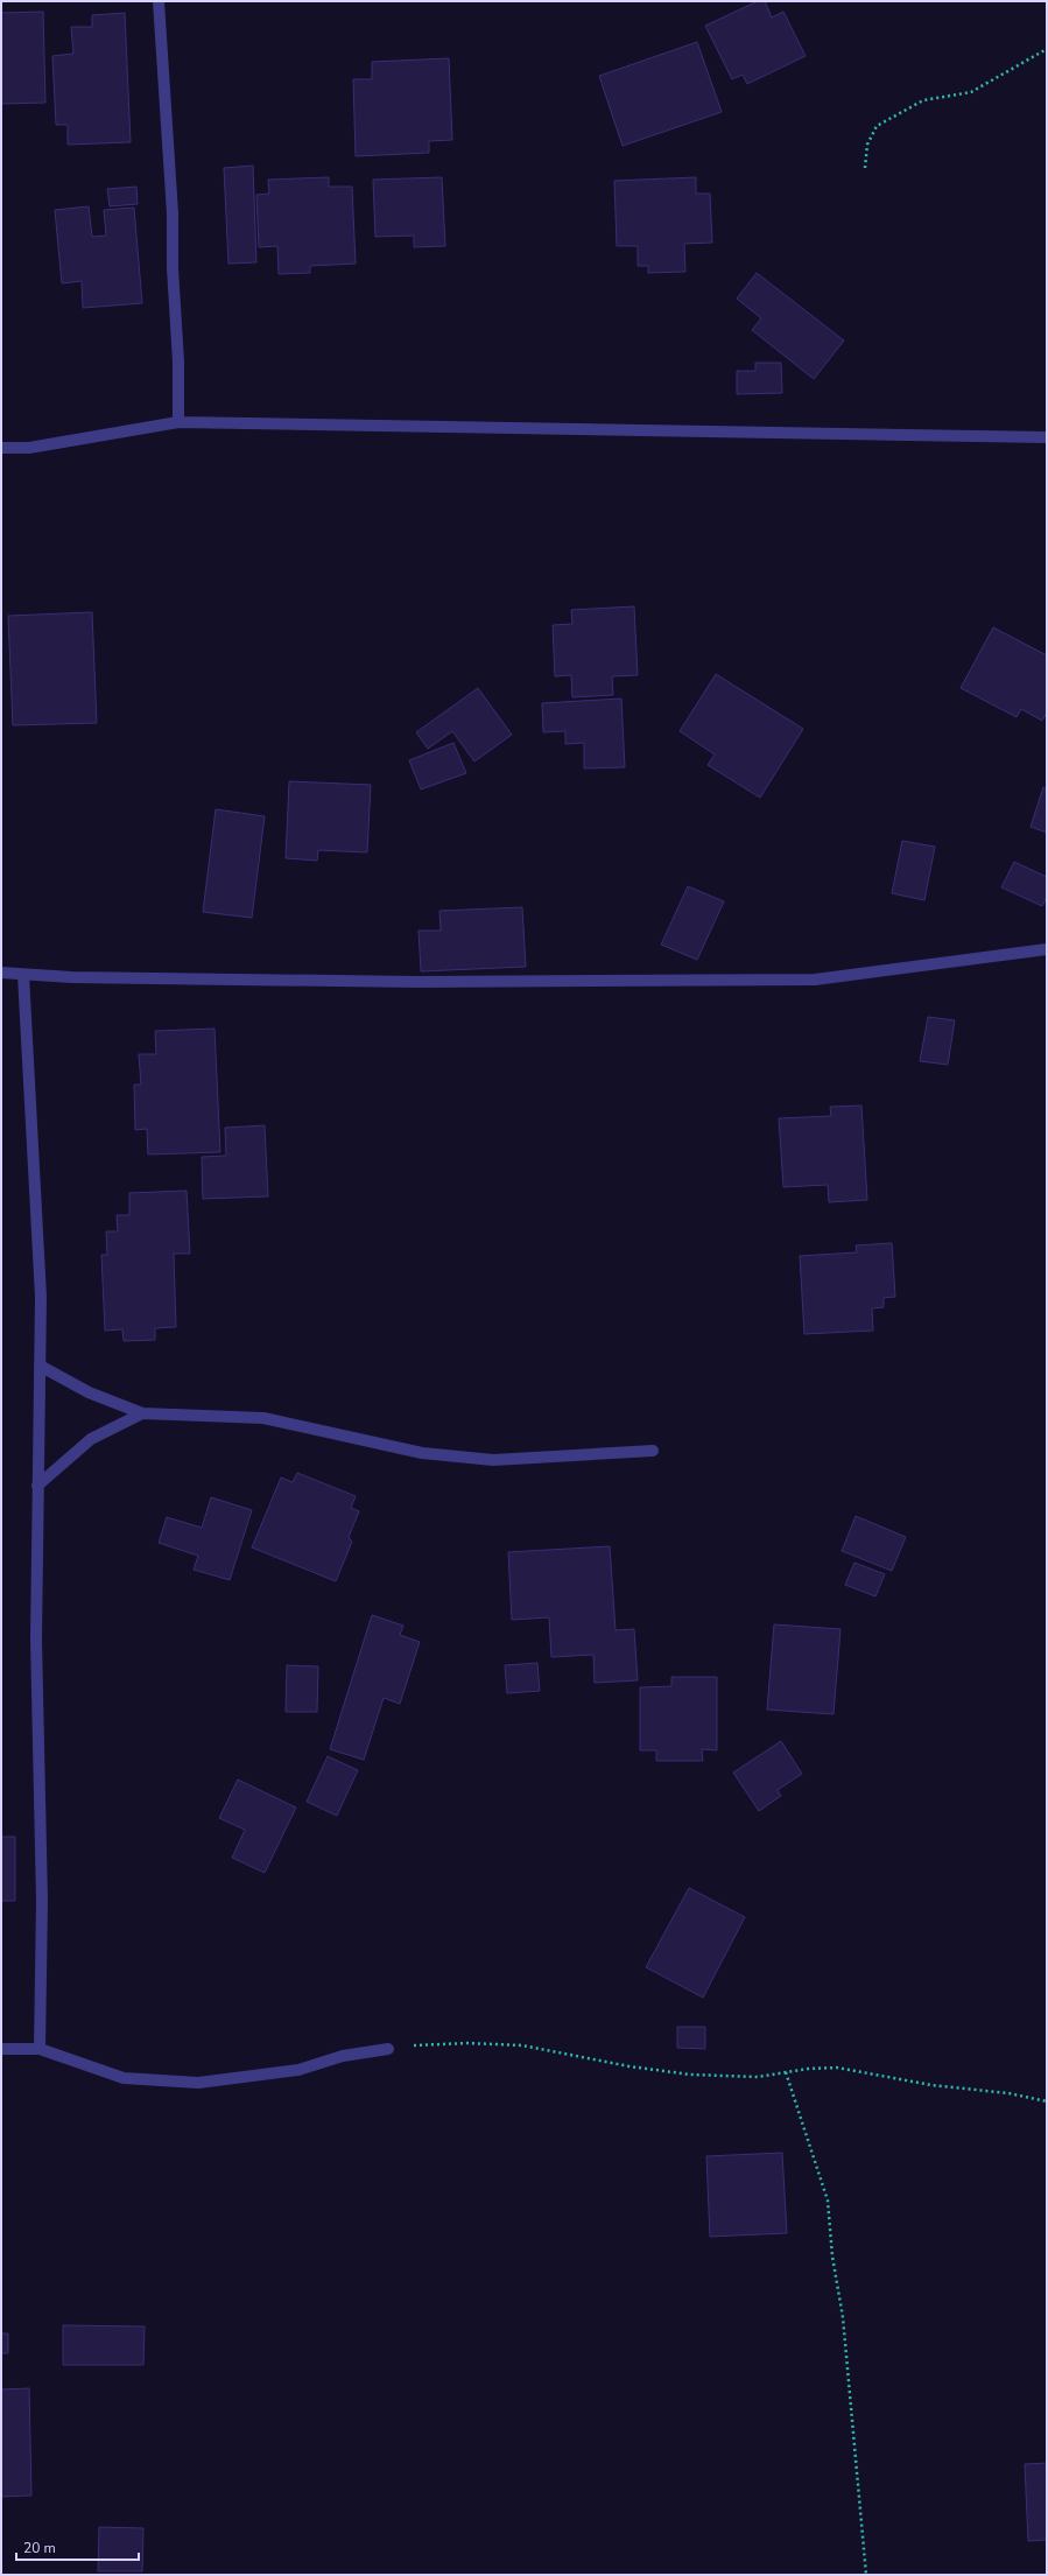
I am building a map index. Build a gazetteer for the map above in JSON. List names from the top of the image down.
{
  "scale_bar": "20 m"
}
